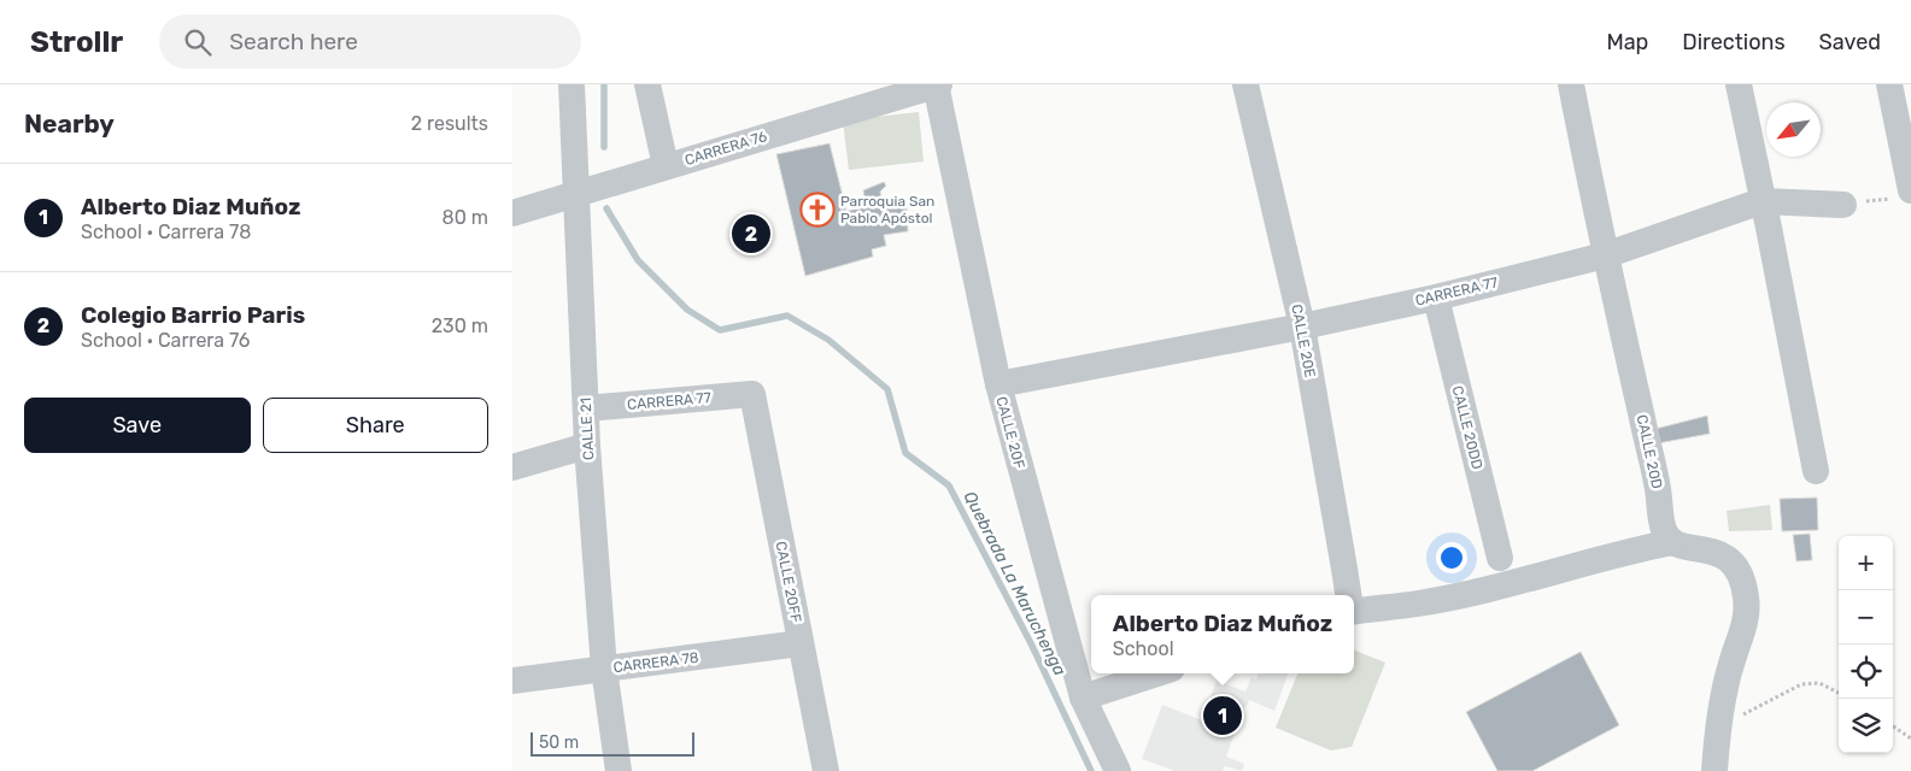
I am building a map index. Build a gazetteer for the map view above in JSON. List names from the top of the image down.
{
  "streets": {
    "street": [
      "CARRERA 76",
      "CARRERA 77",
      "CALLE 20E",
      "CALLE 20DD",
      "CALLE 21",
      "CALLE 20F",
      "CALLE 20D",
      "CALLE 20FF",
      "CARRERA 78"
    ]
  },
  "crossings": [
    ["CARRERA 76", "CALLE 21"],
    ["CARRERA 76", "CALLE 20F"],
    ["CARRERA 77", "CALLE 20E"],
    ["CARRERA 77", "CALLE 20DD"],
    ["CARRERA 77", "CALLE 21"],
    ["CARRERA 77", "CALLE 20F"],
    ["CARRERA 77", "CALLE 20D"],
    ["CARRERA 77", "CALLE 20FF"],
    ["CALLE 21", "CARRERA 78"],
    ["CALLE 20FF", "CARRERA 78"]
  ],
  "water": ["Quebrada La Maruchenga"],
  "places": {
    "church": ["Parroquia San Pablo Apóstol"]
  },
  "scale_bar": "50 m",
  "north": "bottom left",
  "page": {
    "header": "Strollr",
    "search": "Search here",
    "nav": ["Map", "Directions", "Saved"],
    "heading": ["Nearby", "2 results"],
    "list": [
      {
        "mark": "1",
        "name": "Alberto Diaz Muñoz",
        "note": "School · Carrera 78",
        "value": "80 m"
      },
      {
        "mark": "2",
        "name": "Colegio Barrio Paris",
        "note": "School · Carrera 76",
        "value": "230 m"
      }
    ],
    "pins": ["2", "1"],
    "buttons": ["Save", "Share"],
    "map_buttons": ["+", "−"],
    "popup": ["Alberto Diaz Muñoz", "School"],
    "scale": "50 m"
  }
}
